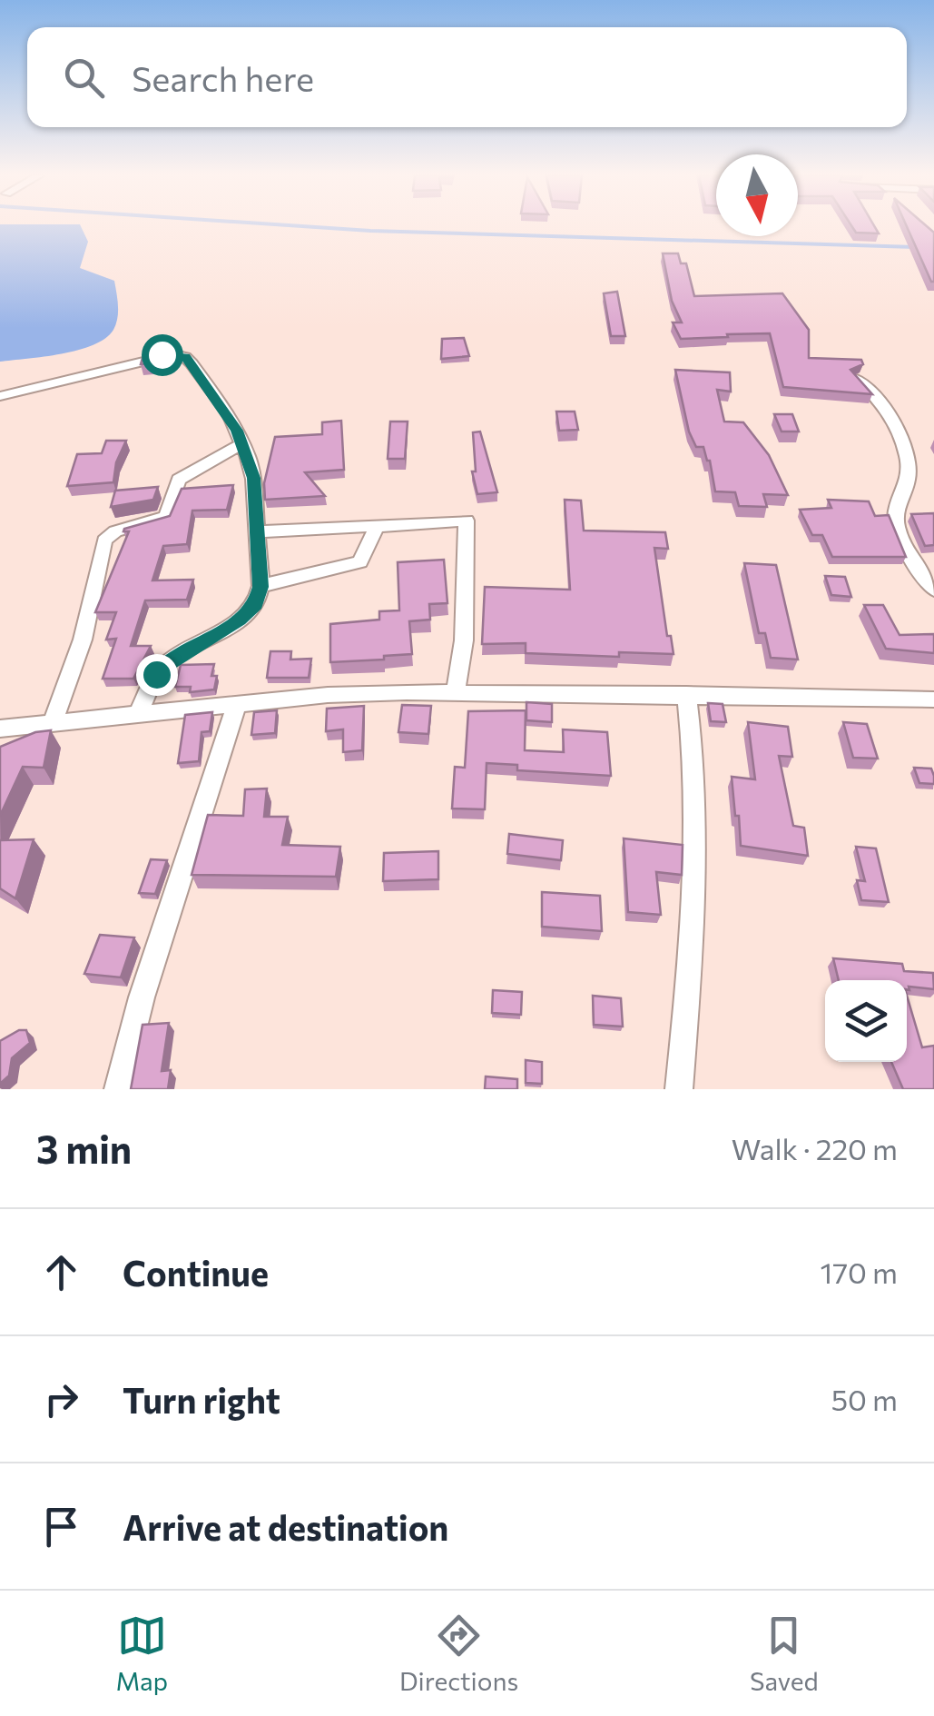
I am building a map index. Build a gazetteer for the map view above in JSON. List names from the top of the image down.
{
  "north": "bottom",
  "page": {
    "search": "Search here",
    "heading": ["3 min", "Walk · 220 m"],
    "list": [
      ["Continue", "170 m"],
      ["Turn right", "50 m"],
      "Arrive at destination"
    ],
    "nav": ["Map", "Directions", "Saved"]
  }
}
